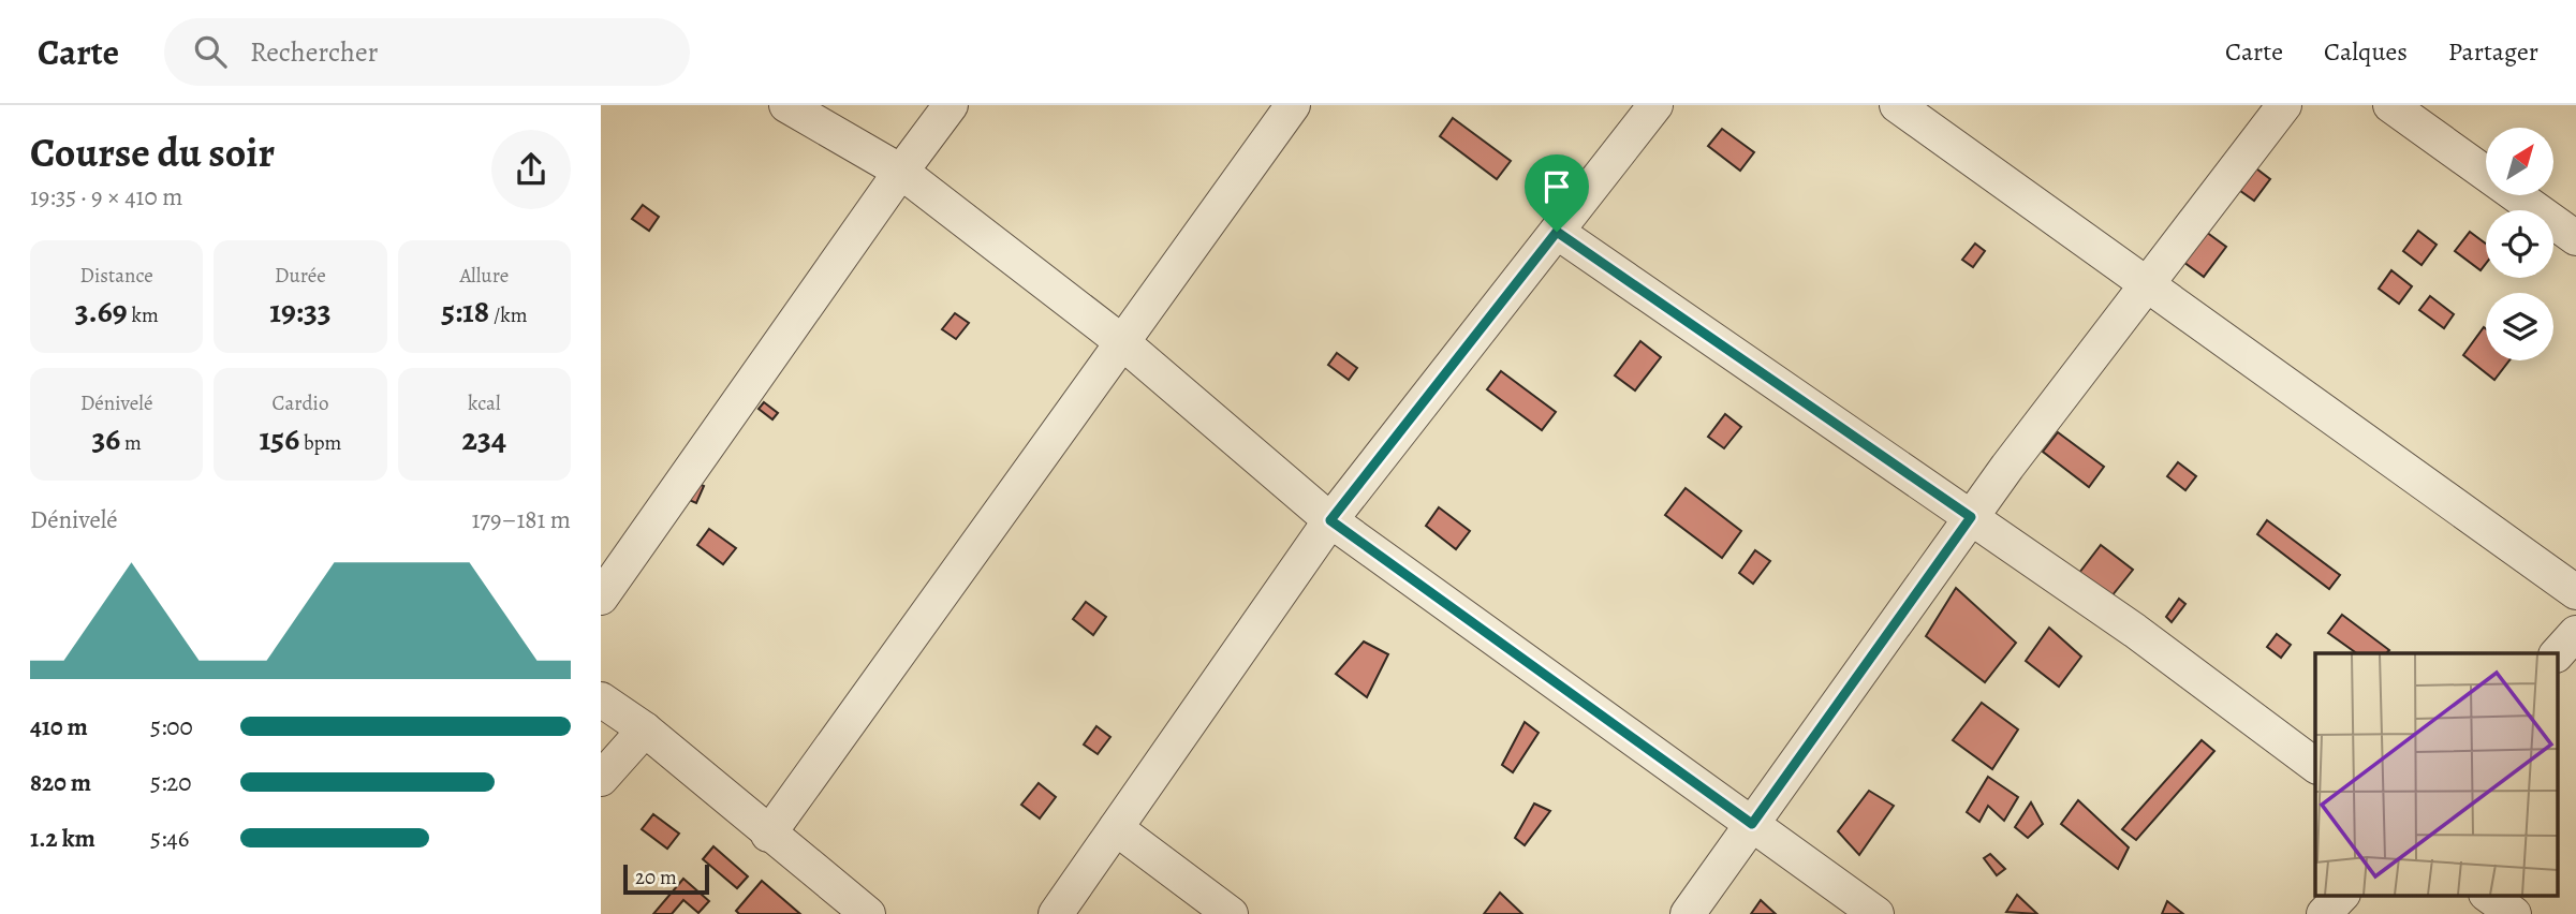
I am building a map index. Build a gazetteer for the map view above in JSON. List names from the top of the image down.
{
  "scale_bar": "20 m",
  "north": "top right",
  "page": {
    "header": "Carte",
    "search": "Rechercher",
    "nav": ["Carte", "Calques", "Partager"],
    "heading": ["Course du soir", "19:35 · 9 × 410 m"],
    "stats": [
      ["Distance", "3.69 km"],
      ["Durée", "19:33"],
      ["Allure", "5:18 /km"],
      ["Dénivelé", "36 m"],
      ["Cardio", "156 bpm"],
      ["kcal", "234"]
    ],
    "chart": ["Dénivelé", "179–181 m"],
    "list": [
      {
        "name": "410 m",
        "note": "5:00"
      },
      {
        "name": "820 m",
        "note": "5:20"
      },
      {
        "name": "1.2 km",
        "note": "5:46"
      }
    ],
    "scale": "20 m"
  }
}
